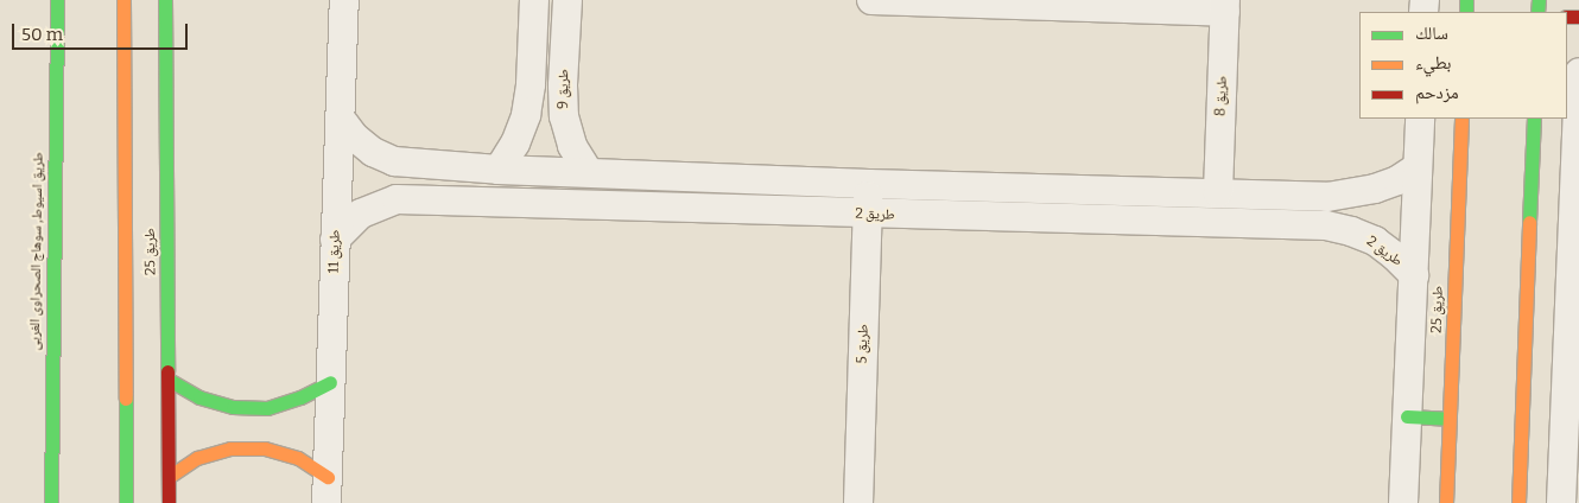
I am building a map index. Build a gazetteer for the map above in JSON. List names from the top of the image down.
{
  "streets": {
    "street": [
      "طريق 9",
      "طريق 8",
      "طريق 2",
      "طريق اسيوط, سوهاج الصحراوى الغربى",
      "طريق 25",
      "طريق 11",
      "طريق 5"
    ]
  },
  "crossings": [
    ["طريق 9", "طريق 2"],
    ["طريق 8", "طريق 2"],
    ["طريق 2", "طريق 11"],
    ["طريق 2", "طريق 5"]
  ],
  "legend": ["سالك", "بطيء", "مزدحم"],
  "scale_bar": "50 m"
}
